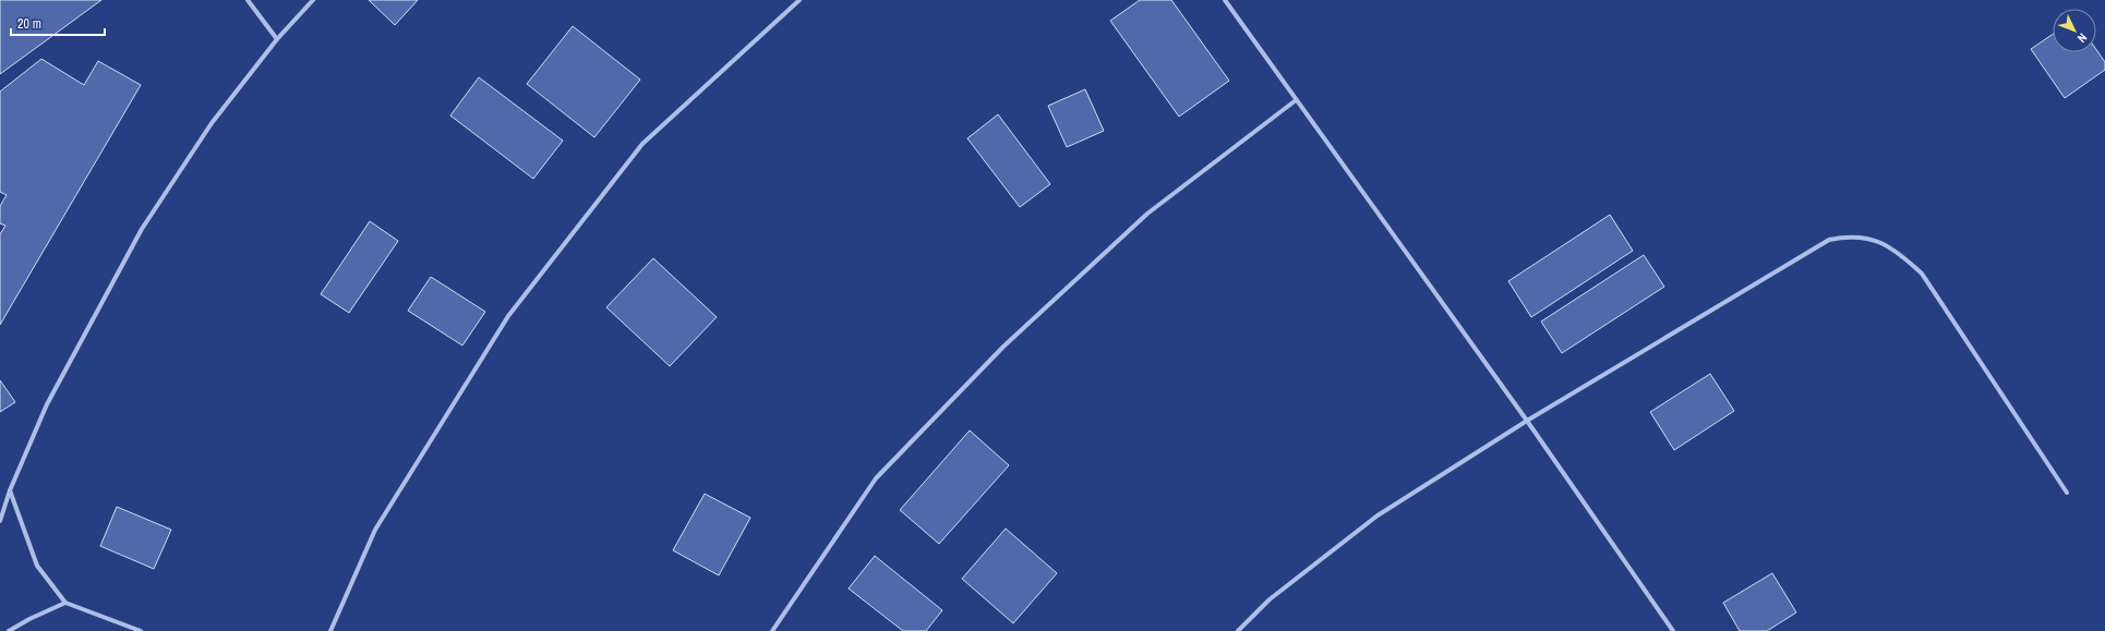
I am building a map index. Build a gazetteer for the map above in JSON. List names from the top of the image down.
{
  "scale_bar": "20 m",
  "north": "bottom right"
}
